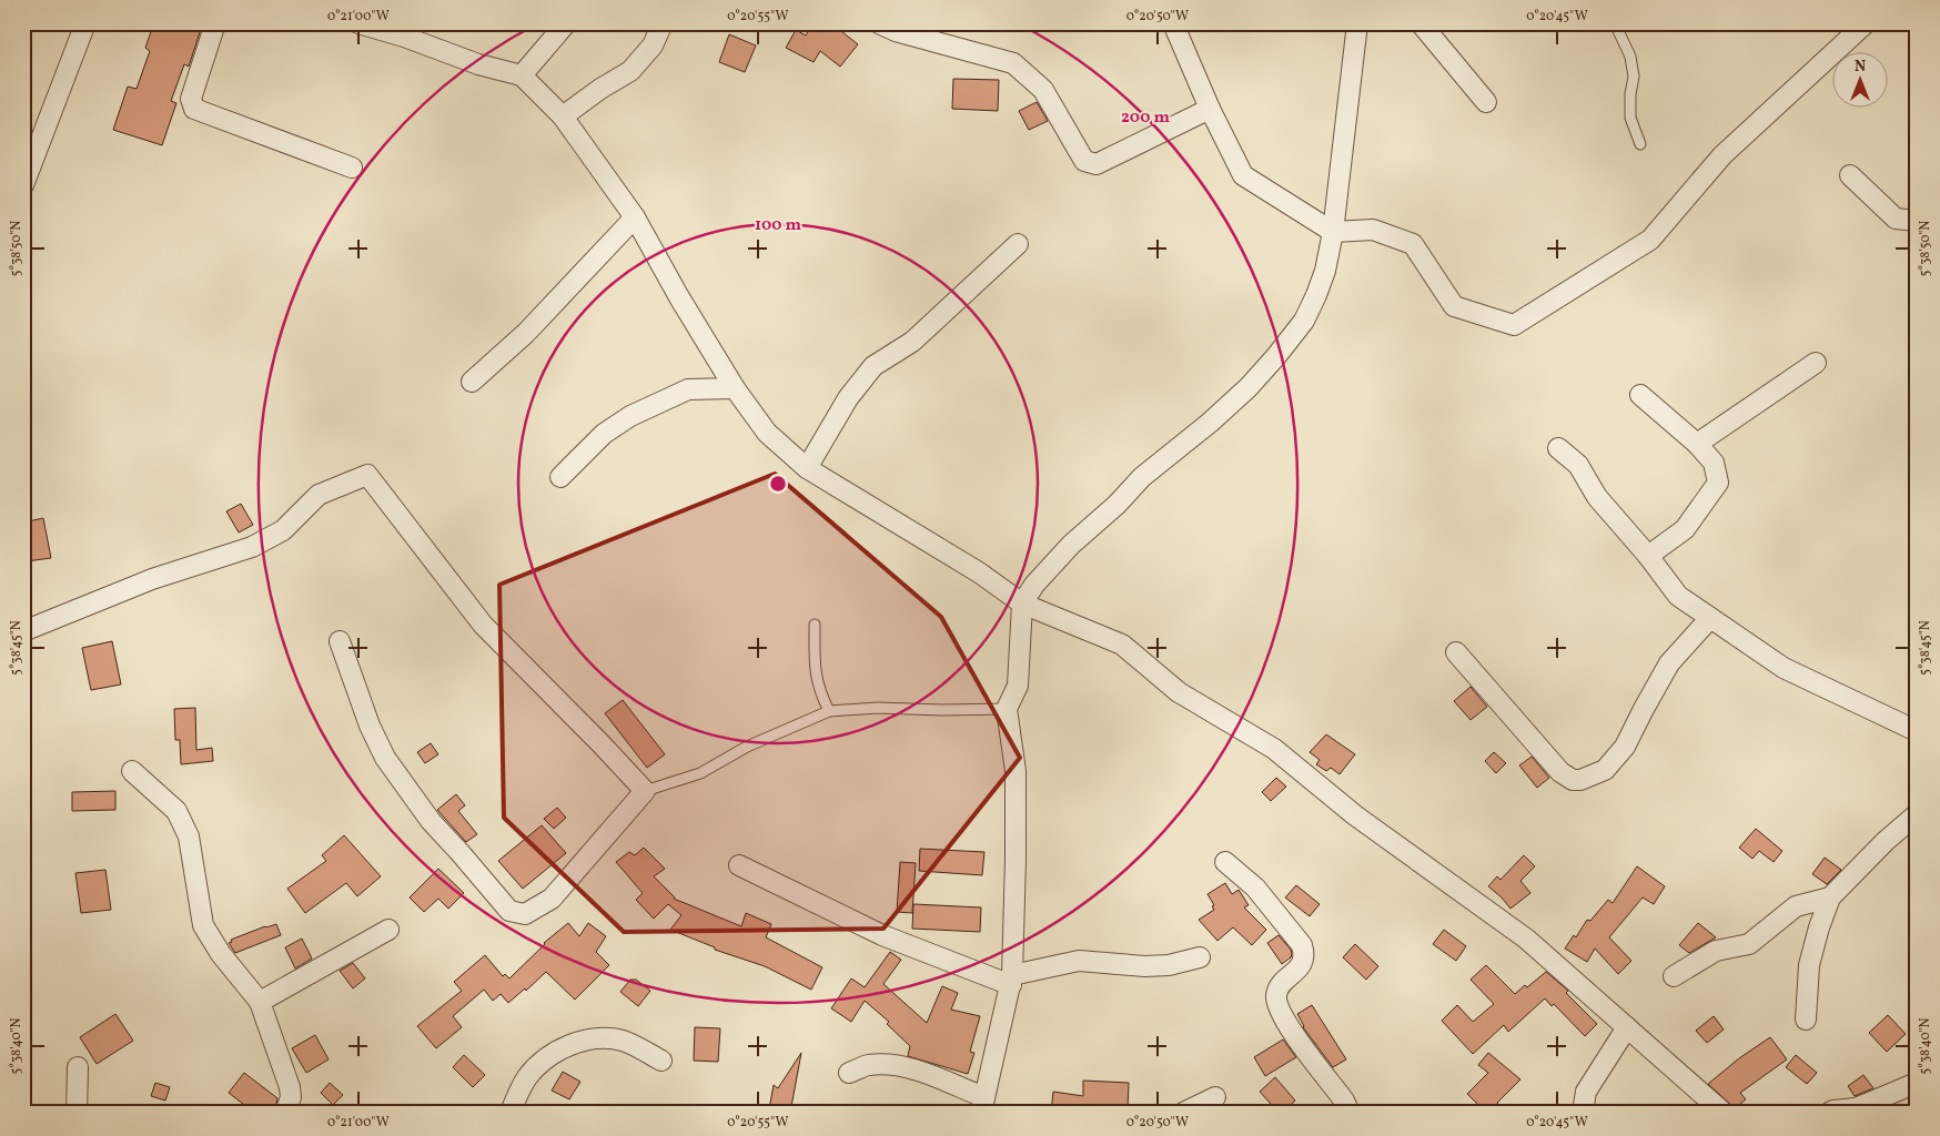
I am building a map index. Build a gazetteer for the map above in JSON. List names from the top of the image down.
{
  "north": "top",
  "coordinates": [
    "0°21'00\"W",
    "0°20'55\"W",
    "0°20'50\"W",
    "0°20'45\"W",
    "5°38'50\"N",
    "5°38'45\"N",
    "5°38'40\"N"
  ],
  "rings": ["200 m", "100 m"]
}
